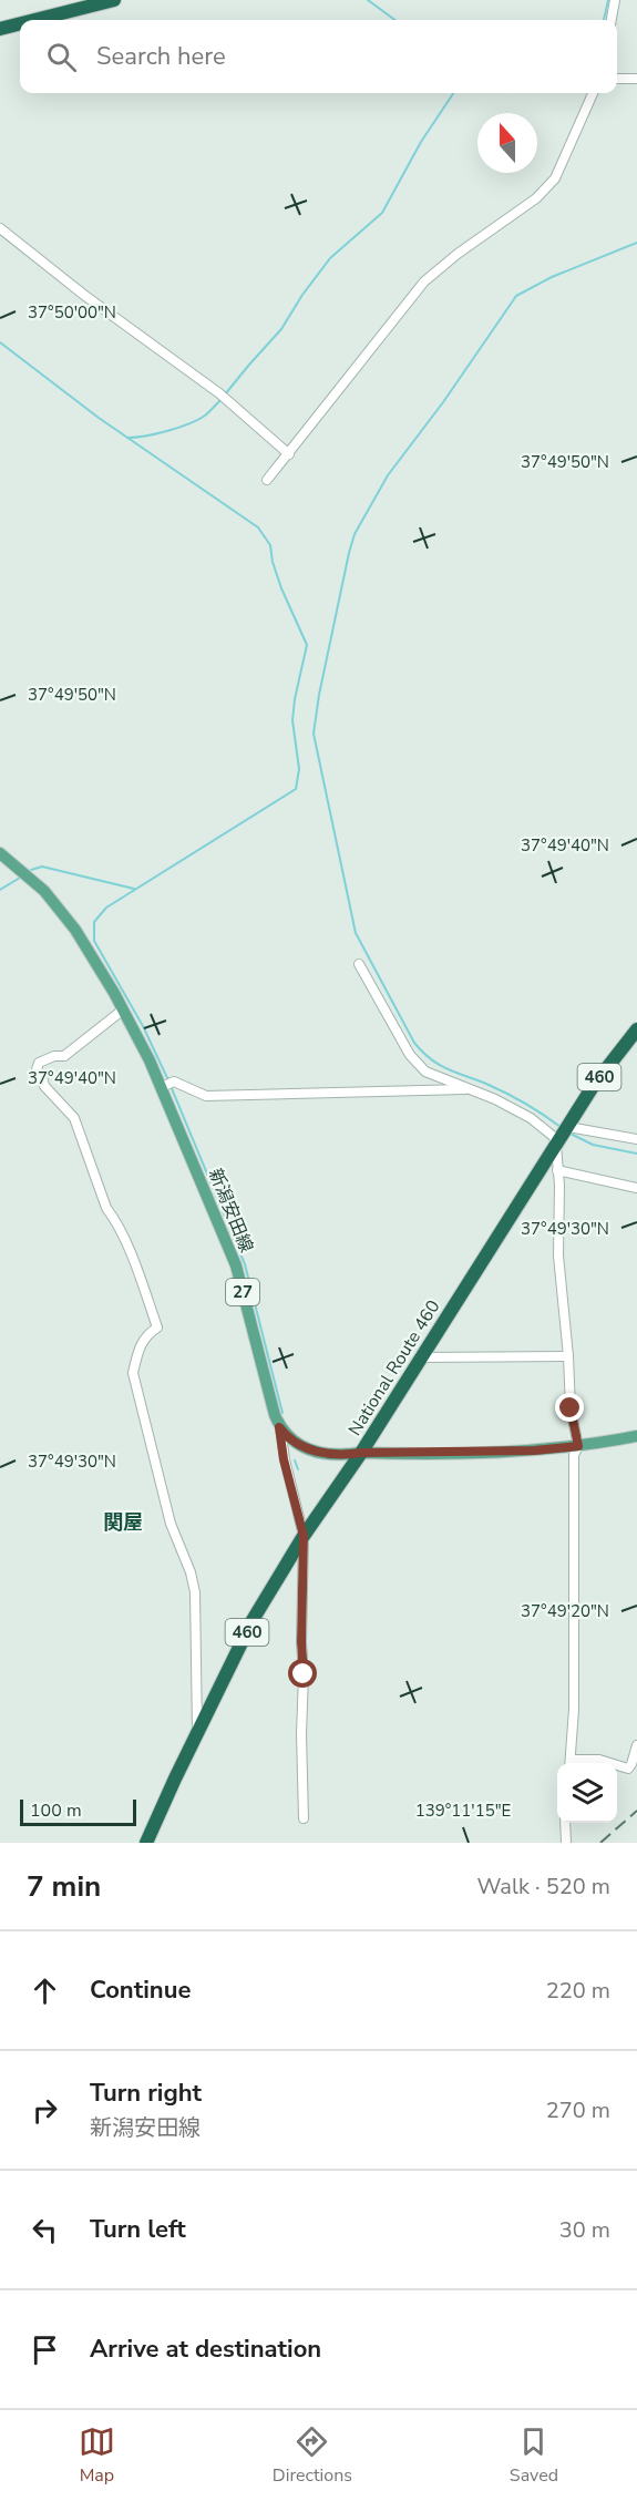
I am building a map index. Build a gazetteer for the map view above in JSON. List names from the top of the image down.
{
  "streets": {
    "highway": ["460", "National Route 460"],
    "main road": ["新潟安田線", "27"]
  },
  "districts": ["関屋"],
  "scale_bar": "100 m",
  "north": "top",
  "page": {
    "search": "Search here",
    "scale": "100 m",
    "heading": ["7 min", "Walk · 520 m"],
    "list": [
      ["Continue", "220 m"],
      ["Turn right", "新潟安田線", "270 m"],
      ["Turn left", "30 m"],
      "Arrive at destination"
    ],
    "nav": ["Map", "Directions", "Saved"]
  },
  "coordinates": [
    "37°50'00\"N",
    "37°49'50\"N",
    "37°49'40\"N",
    "37°49'30\"N",
    "37°49'20\"N",
    "139°11'15\"E"
  ]
}
